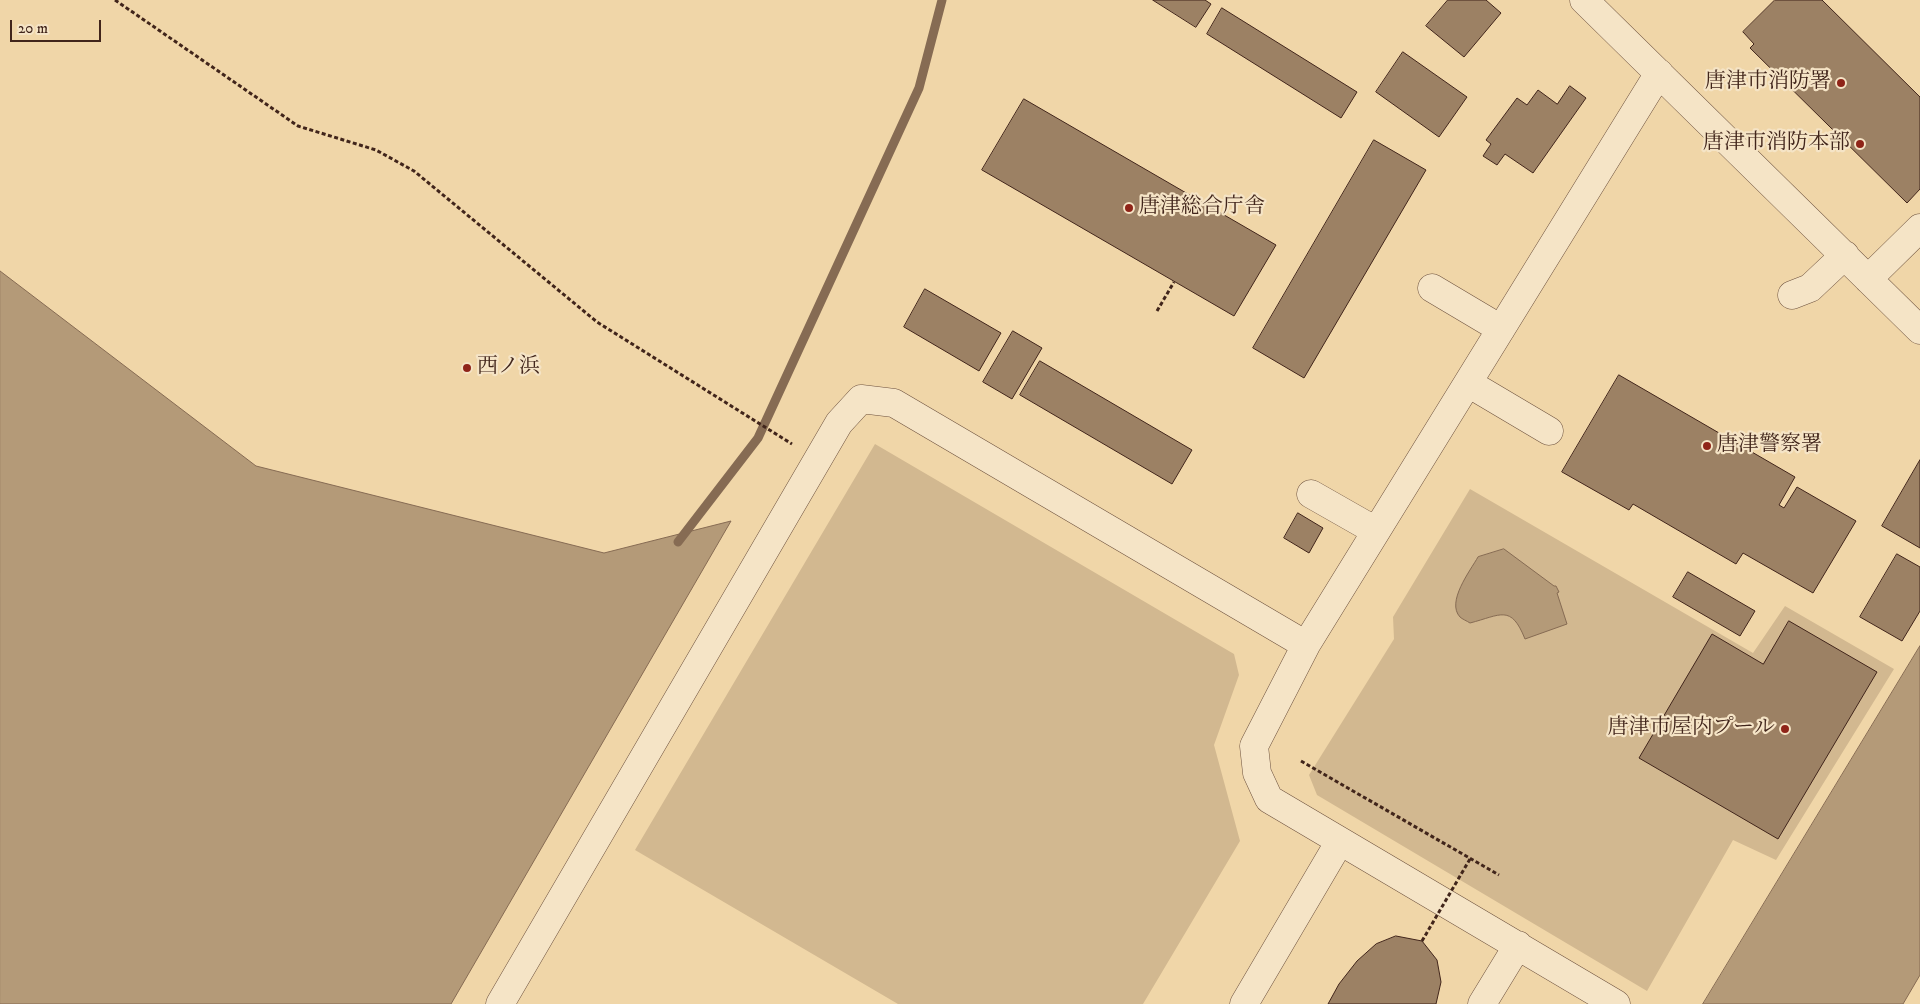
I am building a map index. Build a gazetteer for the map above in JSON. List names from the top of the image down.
{
  "places": [
    "唐津市消防署",
    "唐津市消防本部",
    "唐津総合庁舎",
    "西ノ浜",
    "唐津警察署",
    "唐津市屋内プール"
  ],
  "scale_bar": "20 m"
}
